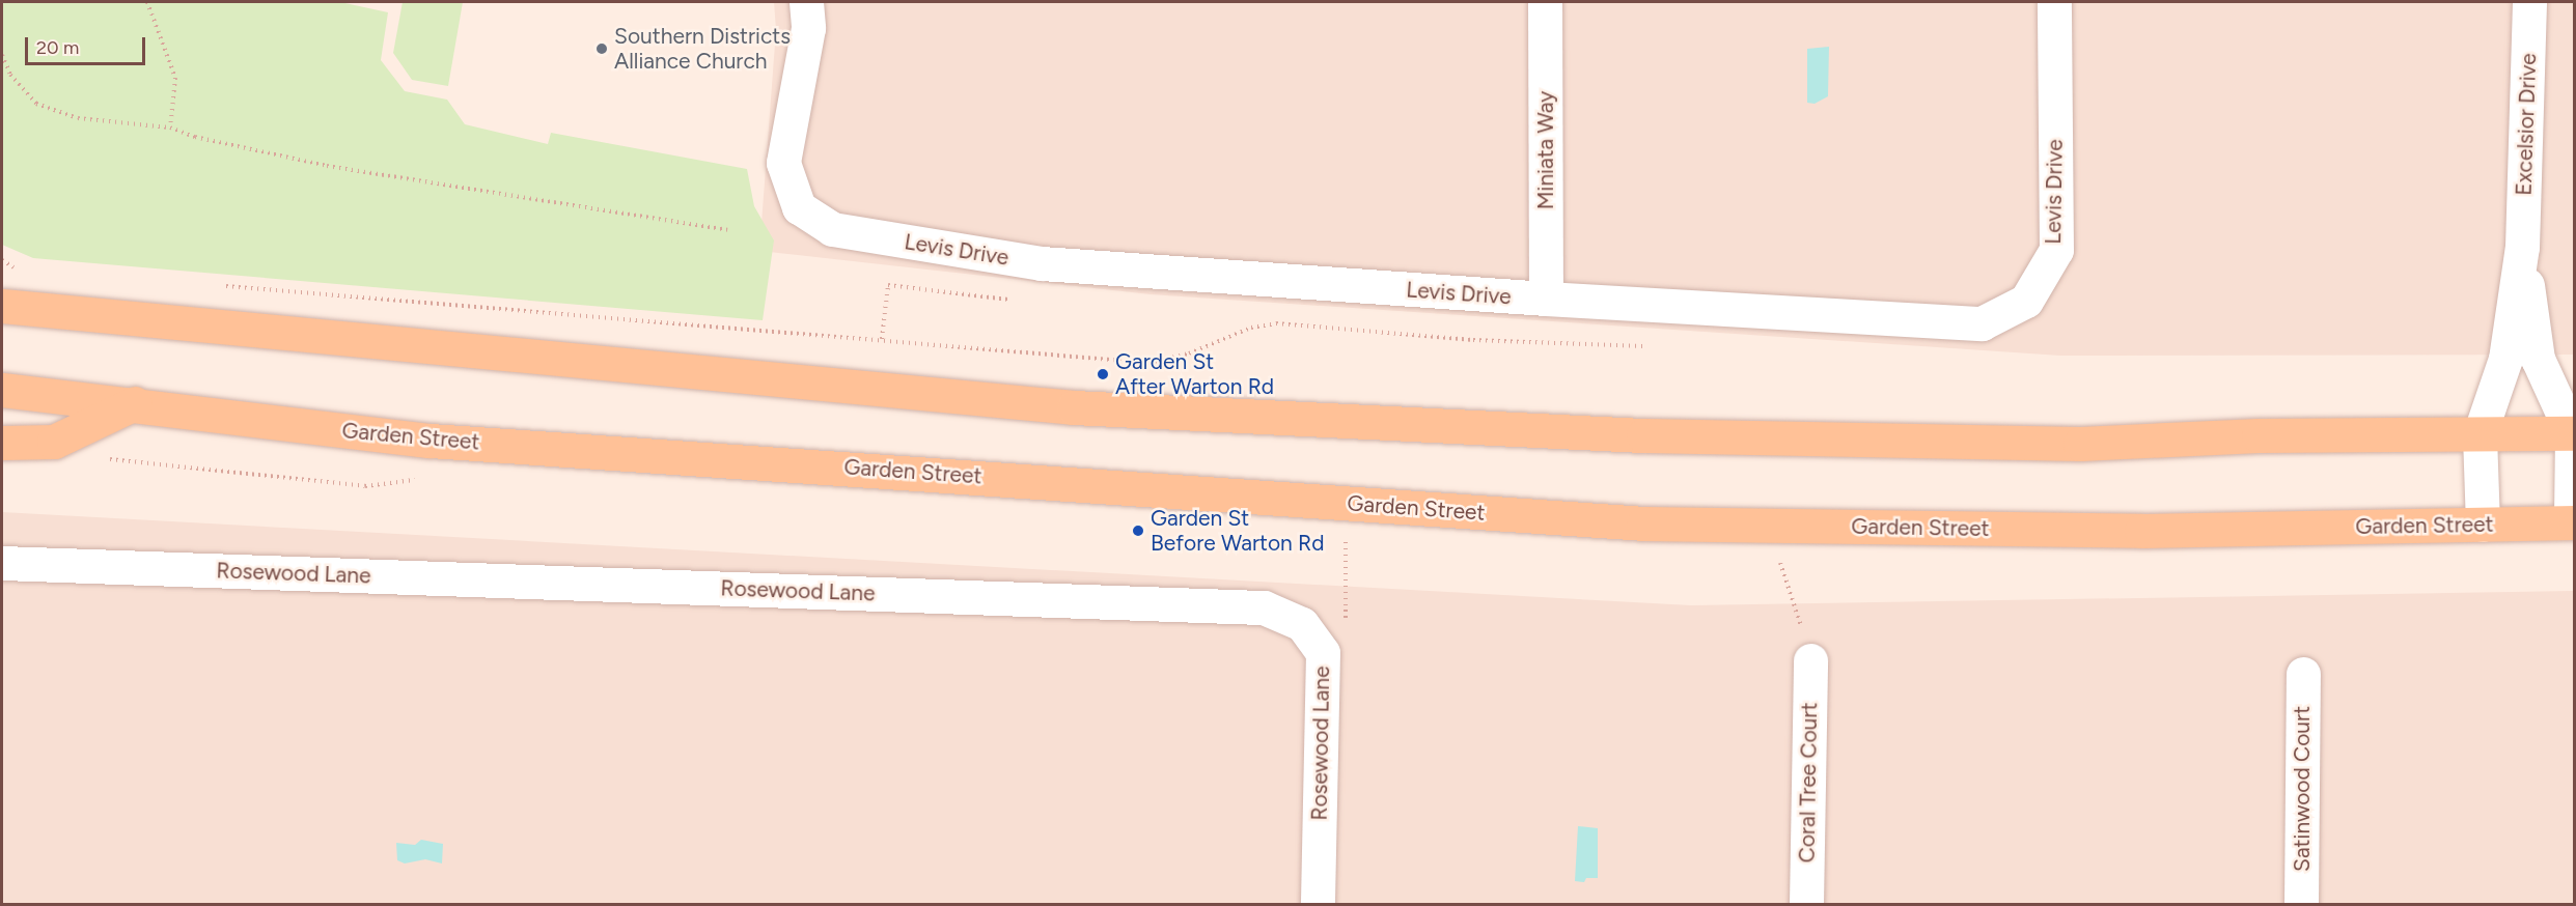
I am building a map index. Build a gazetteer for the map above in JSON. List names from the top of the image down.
{
  "streets": {
    "main road": ["Garden Street"],
    "street": [
      "Excelsior Drive",
      "Miniata Way",
      "Levis Drive",
      "Rosewood Lane",
      "Coral Tree Court",
      "Satinwood Court"
    ]
  },
  "crossings": [
    ["Excelsior Drive", "Garden Street"],
    ["Miniata Way", "Levis Drive"]
  ],
  "places": ["Southern Districts Alliance Church", "Garden St After Warton Rd", "Garden St Before Warton Rd"],
  "scale_bar": "20 m"
}
